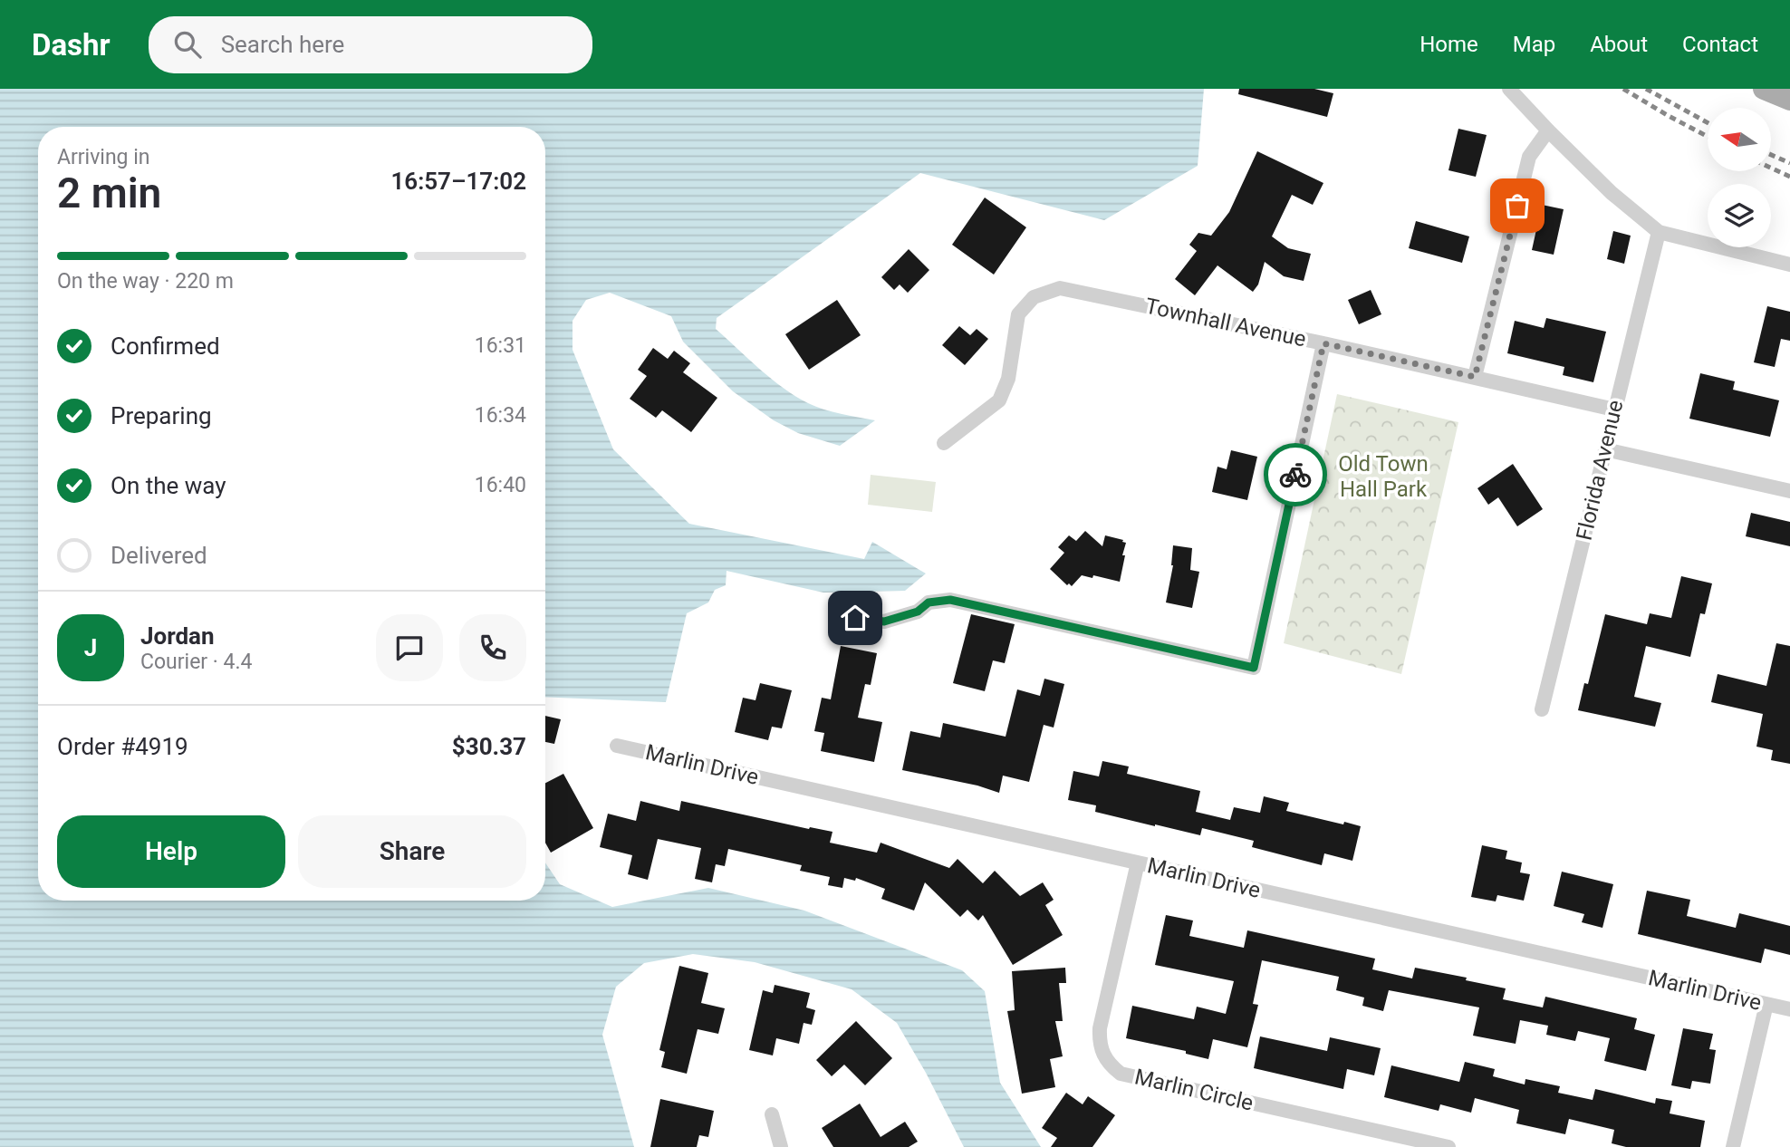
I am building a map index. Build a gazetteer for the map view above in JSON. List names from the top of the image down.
{
  "streets": {
    "street": [
      "Townhall Avenue",
      "Florida Avenue",
      "Marlin Drive",
      "Marlin Circle"
    ]
  },
  "crossings": [
    ["Townhall Avenue", "Florida Avenue"],
    ["Marlin Drive", "Marlin Circle"]
  ],
  "parks": ["Old Town Hall Park"],
  "north": "left",
  "page": {
    "header": "Dashr",
    "search": "Search here",
    "nav": [
      "Home",
      "Map",
      "About",
      "Contact"
    ],
    "heading": ["2 min", "Arriving in", "16:57–17:02"],
    "panel": [
      "Jordan",
      "Courier · 4.4",
      "Order #4919",
      "$30.37"
    ],
    "bar": "On the way · 220 m",
    "list": [
      ["Confirmed", "16:31"],
      ["Preparing", "16:34"],
      ["On the way", "16:40"],
      "Delivered"
    ],
    "round": "J",
    "buttons": ["Help", "Share"]
  }
}
